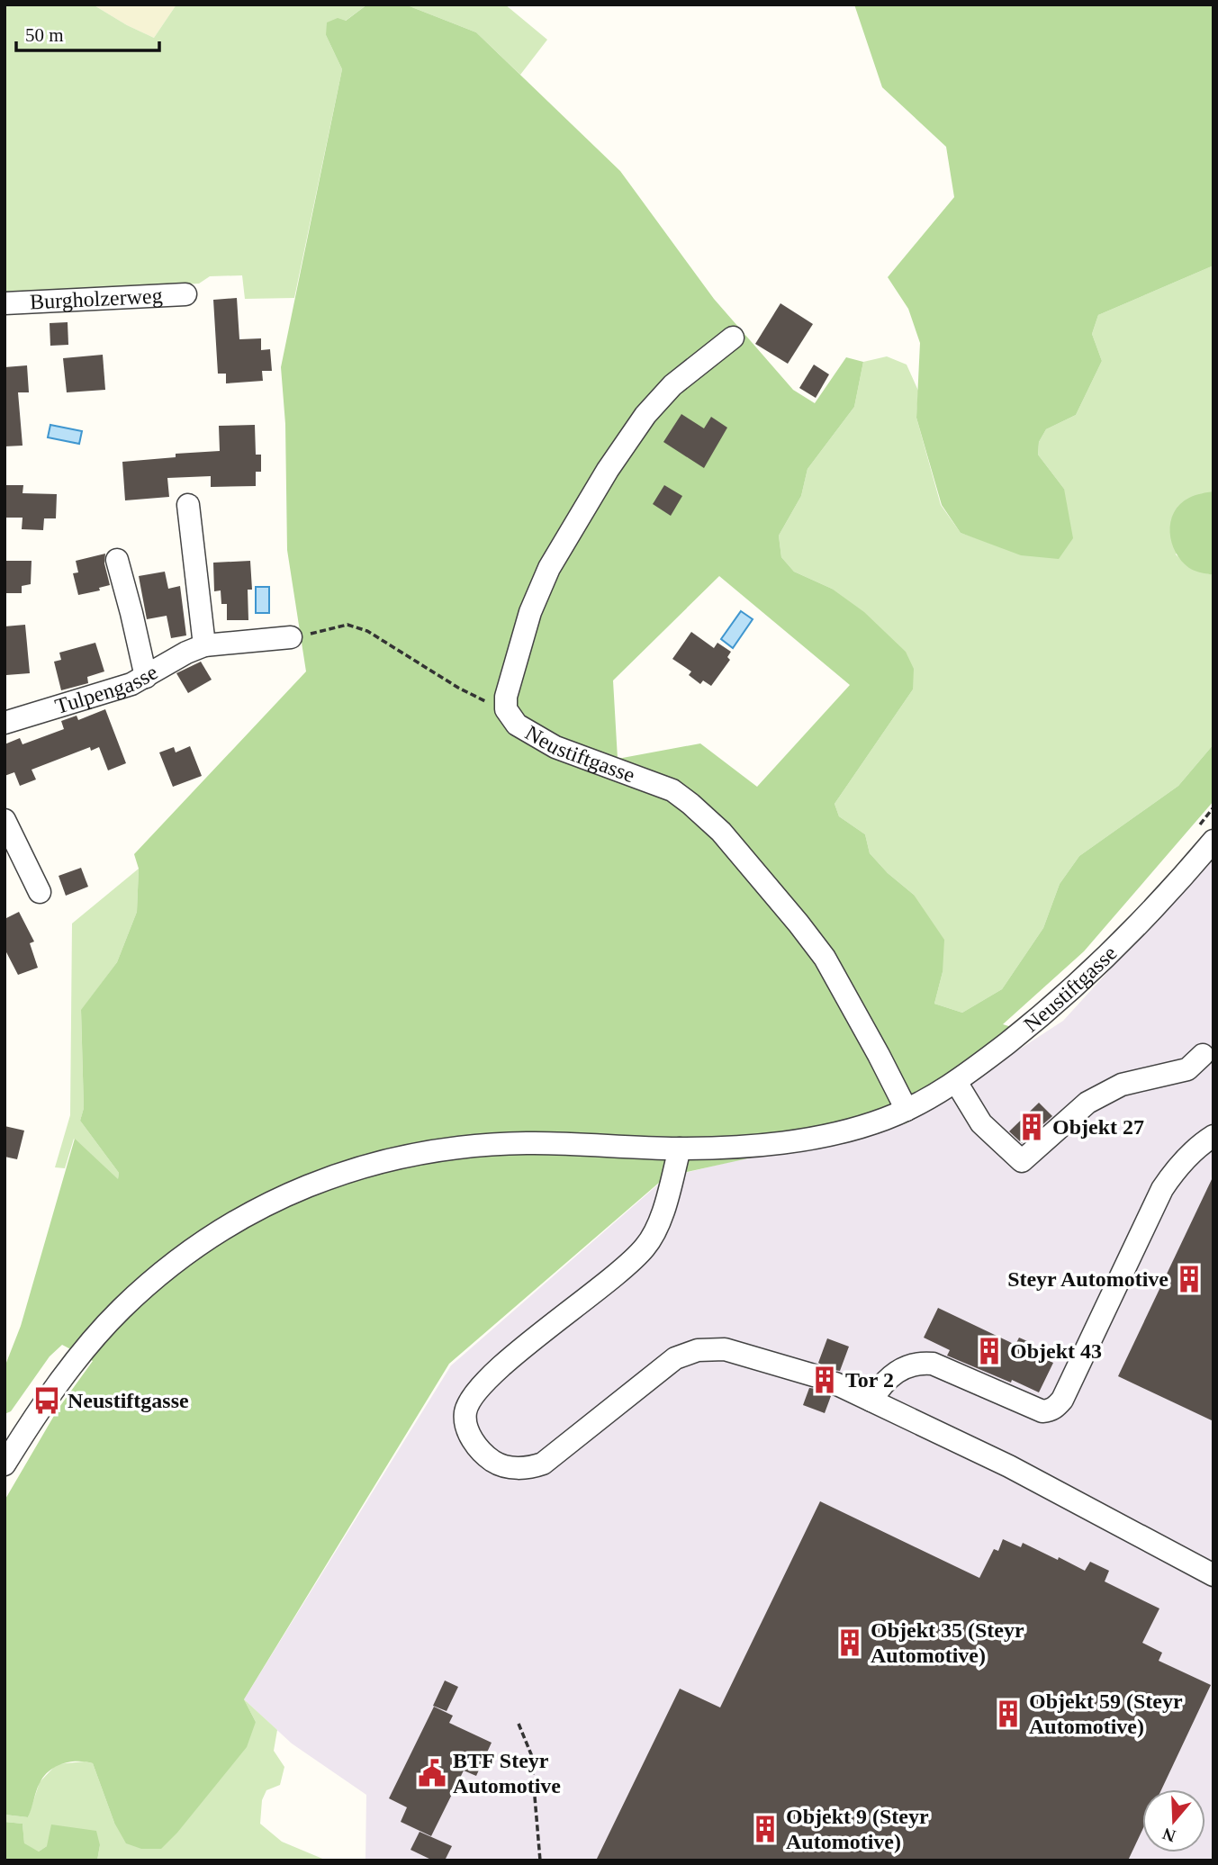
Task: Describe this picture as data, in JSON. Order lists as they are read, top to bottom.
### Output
{
  "streets": {
    "street": ["Burgholzerweg", "Tulpengasse", "Neustiftgasse"]
  },
  "places": {
    "building": [
      "Objekt 27",
      "Steyr Automotive",
      "Objekt 43",
      "Tor 2",
      "Objekt 35 (Steyr Automotive)",
      "Objekt 59 (Steyr Automotive)",
      "Objekt 9 (Steyr Automotive)"
    ],
    "bus stop": ["Neustiftgasse"],
    "public building": ["BTF Steyr Automotive"]
  },
  "scale_bar": "50 m",
  "north": "bottom"
}
